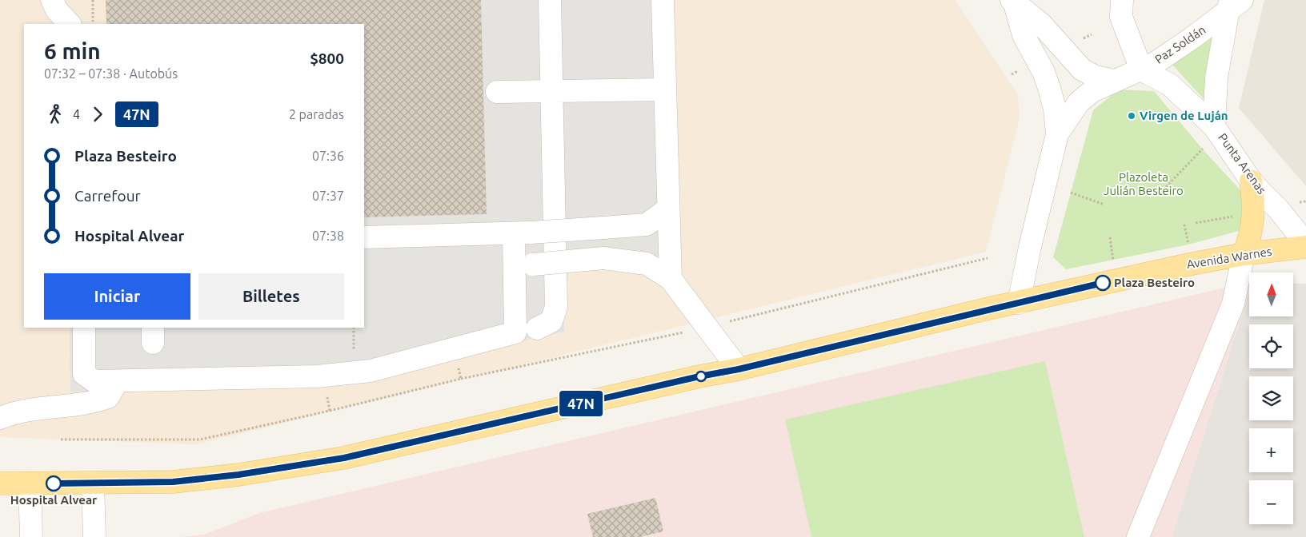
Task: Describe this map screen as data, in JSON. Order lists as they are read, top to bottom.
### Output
{
  "streets": {
    "main road": ["Avenida Warnes"],
    "street": ["Paz Soldán", "Punta Arenas"]
  },
  "crossings": [
    ["Paz Soldán", "Punta Arenas"]
  ],
  "parks": ["Plazoleta Julián Besteiro"],
  "places": ["Virgen de Luján", "Plaza Besteiro", "Hospital Alvear"],
  "lines": ["bus line 47N"],
  "north": "top",
  "page": {
    "on_map": "47N",
    "heading": ["6 min", "07:32 – 07:38 · Autobús", "$800"],
    "legs": ["4", "47N", "2 paradas"],
    "list": [
      {
        "name": "Plaza Besteiro",
        "value": "07:36"
      },
      {
        "name": "Carrefour",
        "value": "07:37"
      },
      {
        "name": "Hospital Alvear",
        "value": "07:38"
      }
    ],
    "buttons": ["Iniciar", "Billetes"],
    "map_buttons": ["+", "−"]
  }
}
